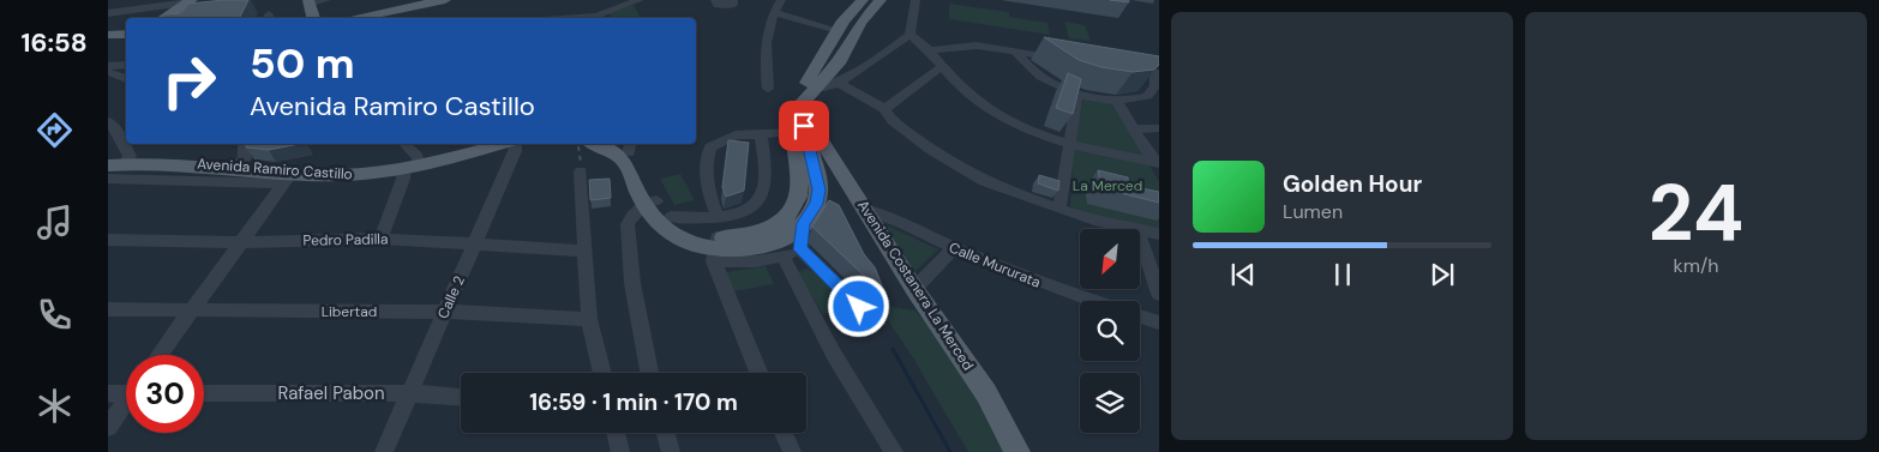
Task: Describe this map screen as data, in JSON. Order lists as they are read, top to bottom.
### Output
{
  "streets": {
    "main road": ["Avenida Ramiro Castillo", "Avenida Costanera La Merced"],
    "street": [
      "Pedro Padilla",
      "Calle Mururata",
      "Calle 2",
      "Libertad",
      "Rafael Pabon"
    ]
  },
  "crossings": [
    ["Pedro Padilla", "Calle 2"],
    ["Calle Mururata", "Avenida Costanera La Merced"],
    ["Calle 2", "Libertad"],
    ["Calle 2", "Rafael Pabon"]
  ],
  "parks": ["La Merced"],
  "north": "bottom left",
  "page": {
    "tabs": "16:58",
    "tile": ["24", "km/h"],
    "turn": ["50 m", "Avenida Ramiro Castillo"],
    "song": ["Golden Hour", "Lumen"],
    "limit": "30",
    "trip": "16:59 · 1 min · 170 m"
  }
}
